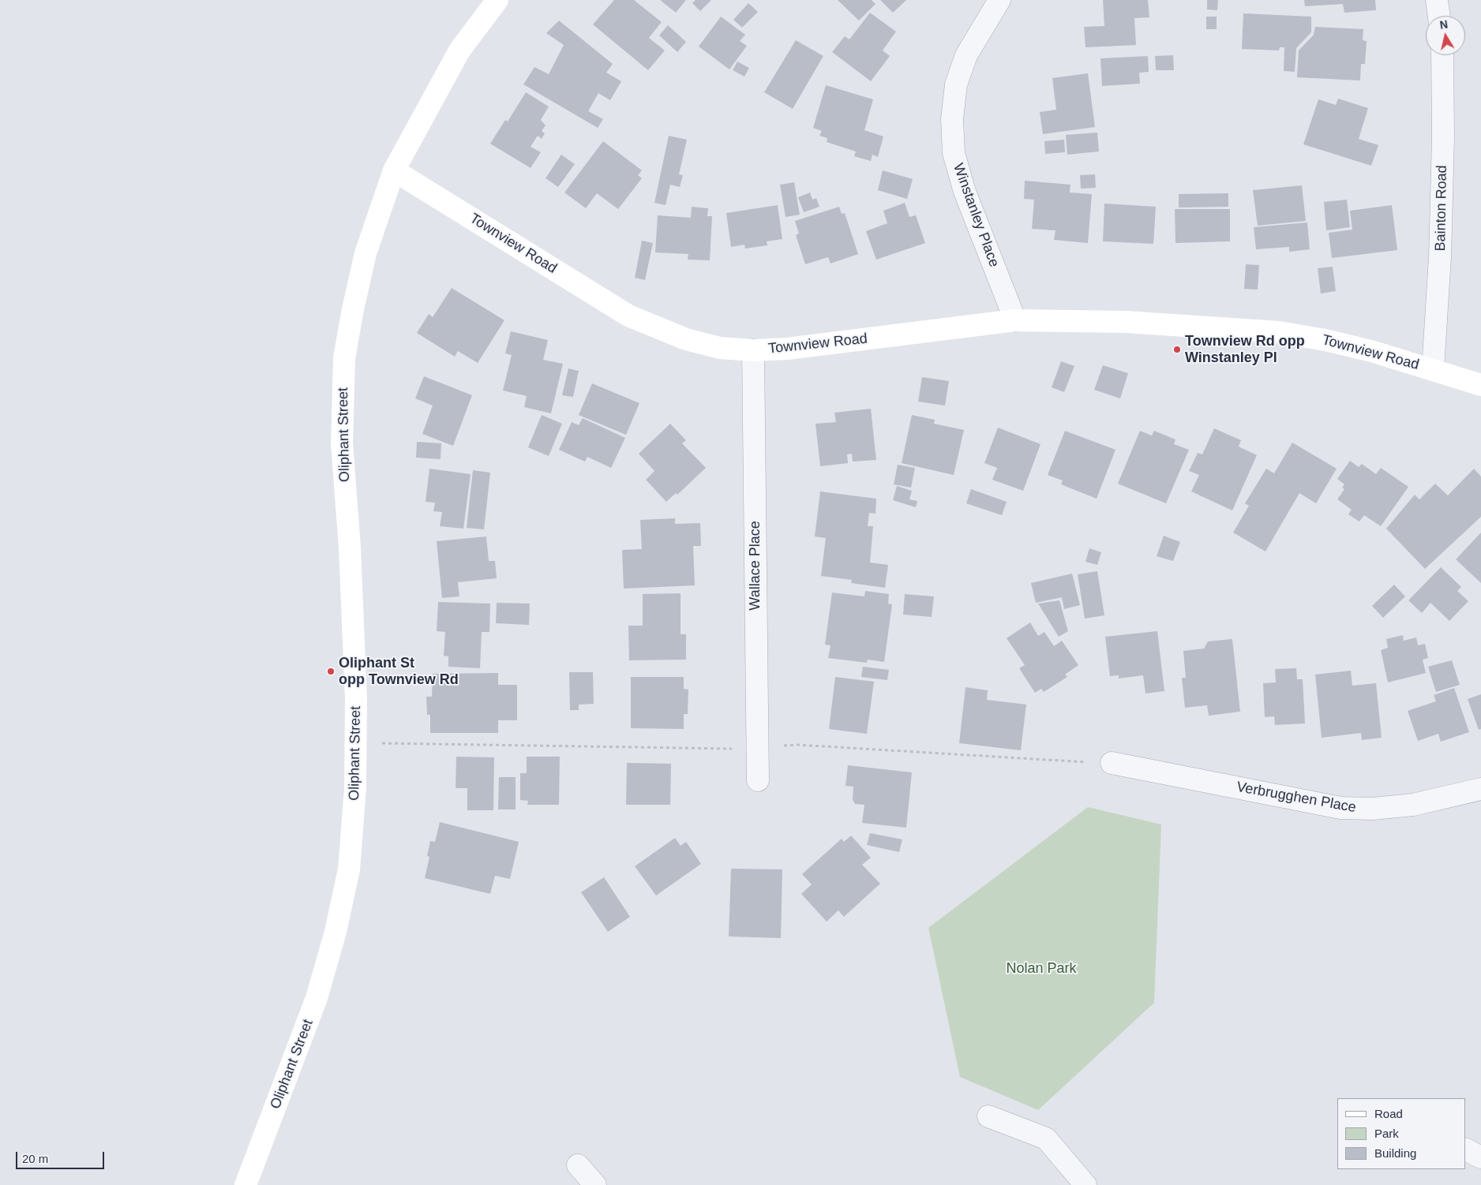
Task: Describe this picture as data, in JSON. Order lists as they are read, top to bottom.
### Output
{
  "streets": {
    "street": [
      "Bainton Road",
      "Winstanley Place",
      "Townview Road",
      "Oliphant Street",
      "Wallace Place",
      "Verbrugghen Place"
    ]
  },
  "crossings": [
    ["Bainton Road", "Townview Road"],
    ["Winstanley Place", "Townview Road"],
    ["Townview Road", "Oliphant Street"],
    ["Townview Road", "Wallace Place"]
  ],
  "parks": ["Nolan Park"],
  "places": ["Townview Rd opp Winstanley Pl", "Oliphant St opp Townview Rd"],
  "legend": ["Road", "Park", "Building"],
  "scale_bar": "20 m",
  "north": "top"
}
